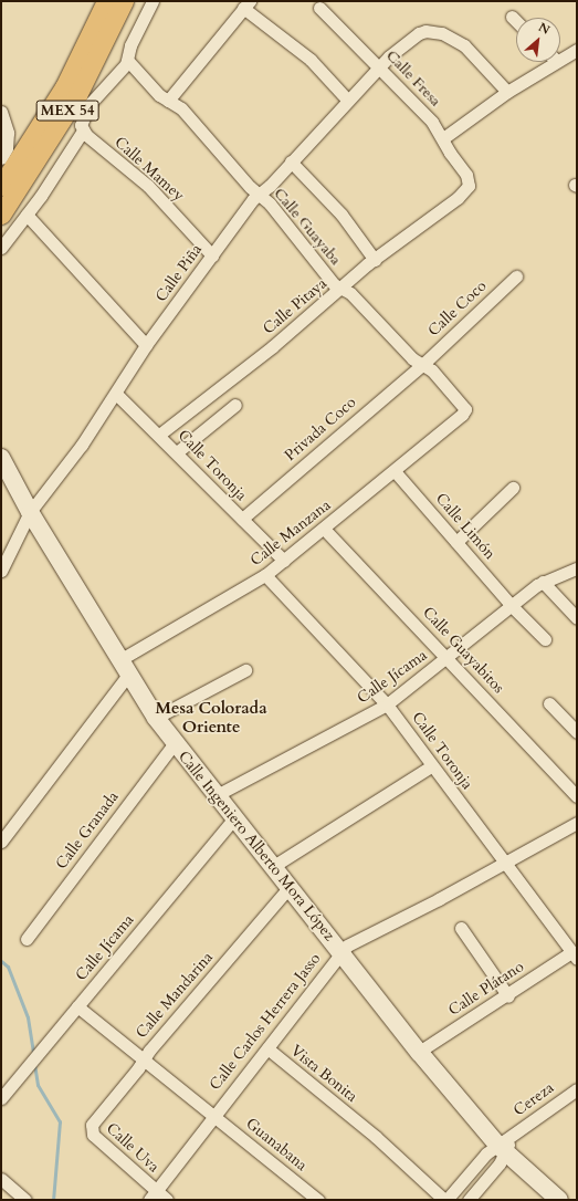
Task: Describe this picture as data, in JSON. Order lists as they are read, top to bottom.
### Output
{
  "streets": {
    "main road": ["MEX 54"],
    "street": [
      "Calle Fresa",
      "Calle Mamey",
      "Calle Guayaba",
      "Calle Piña",
      "Calle Pitaya",
      "Calle Coco",
      "Privada Coco",
      "Calle Toronja",
      "Calle Limón",
      "Calle Manzana",
      "Calle Guayabitos",
      "Calle Jícama",
      "Calle Granada",
      "Calle Ingeniero Alberto Mora López",
      "Calle Plátano",
      "Calle Mandarina",
      "Calle Carlos Herrera Jasso",
      "Vista Bonita",
      "Cereza",
      "Guanabana",
      "Calle Uva"
    ]
  },
  "crossings": [
    ["Calle Fresa", "Calle Piña"],
    ["Calle Fresa", "Calle Pitaya"],
    ["Calle Mamey", "Calle Piña"],
    ["Calle Guayaba", "Calle Piña"],
    ["Calle Guayaba", "Calle Pitaya"],
    ["Calle Guayaba", "Calle Coco"],
    ["Calle Guayaba", "Privada Coco"],
    ["Calle Guayaba", "Calle Manzana"],
    ["Calle Piña", "Calle Toronja"],
    ["Calle Piña", "Calle Ingeniero Alberto Mora López"],
    ["Calle Pitaya", "Calle Toronja"],
    ["Calle Coco", "Privada Coco"],
    ["Privada Coco", "Calle Toronja"],
    ["Calle Toronja", "Calle Manzana"],
    ["Calle Toronja", "Calle Jícama"],
    ["Calle Toronja", "Calle Plátano"],
    ["Calle Toronja", "Calle Carlos Herrera Jasso"],
    ["Calle Limón", "Calle Manzana"],
    ["Calle Limón", "Calle Jícama"],
    ["Calle Manzana", "Calle Guayabitos"],
    ["Calle Manzana", "Calle Ingeniero Alberto Mora López"],
    ["Calle Guayabitos", "Calle Jícama"],
    ["Calle Jícama", "Calle Ingeniero Alberto Mora López"],
    ["Calle Jícama", "Guanabana"],
    ["Calle Granada", "Calle Ingeniero Alberto Mora López"],
    ["Calle Ingeniero Alberto Mora López", "Calle Plátano"],
    ["Calle Ingeniero Alberto Mora López", "Calle Mandarina"],
    ["Calle Ingeniero Alberto Mora López", "Calle Carlos Herrera Jasso"],
    ["Calle Ingeniero Alberto Mora López", "Cereza"],
    ["Calle Mandarina", "Guanabana"],
    ["Calle Mandarina", "Calle Uva"],
    ["Calle Carlos Herrera Jasso", "Vista Bonita"],
    ["Calle Carlos Herrera Jasso", "Guanabana"],
    ["Calle Carlos Herrera Jasso", "Calle Uva"]
  ],
  "districts": ["Mesa Colorada Oriente"],
  "north": "top right"
}
